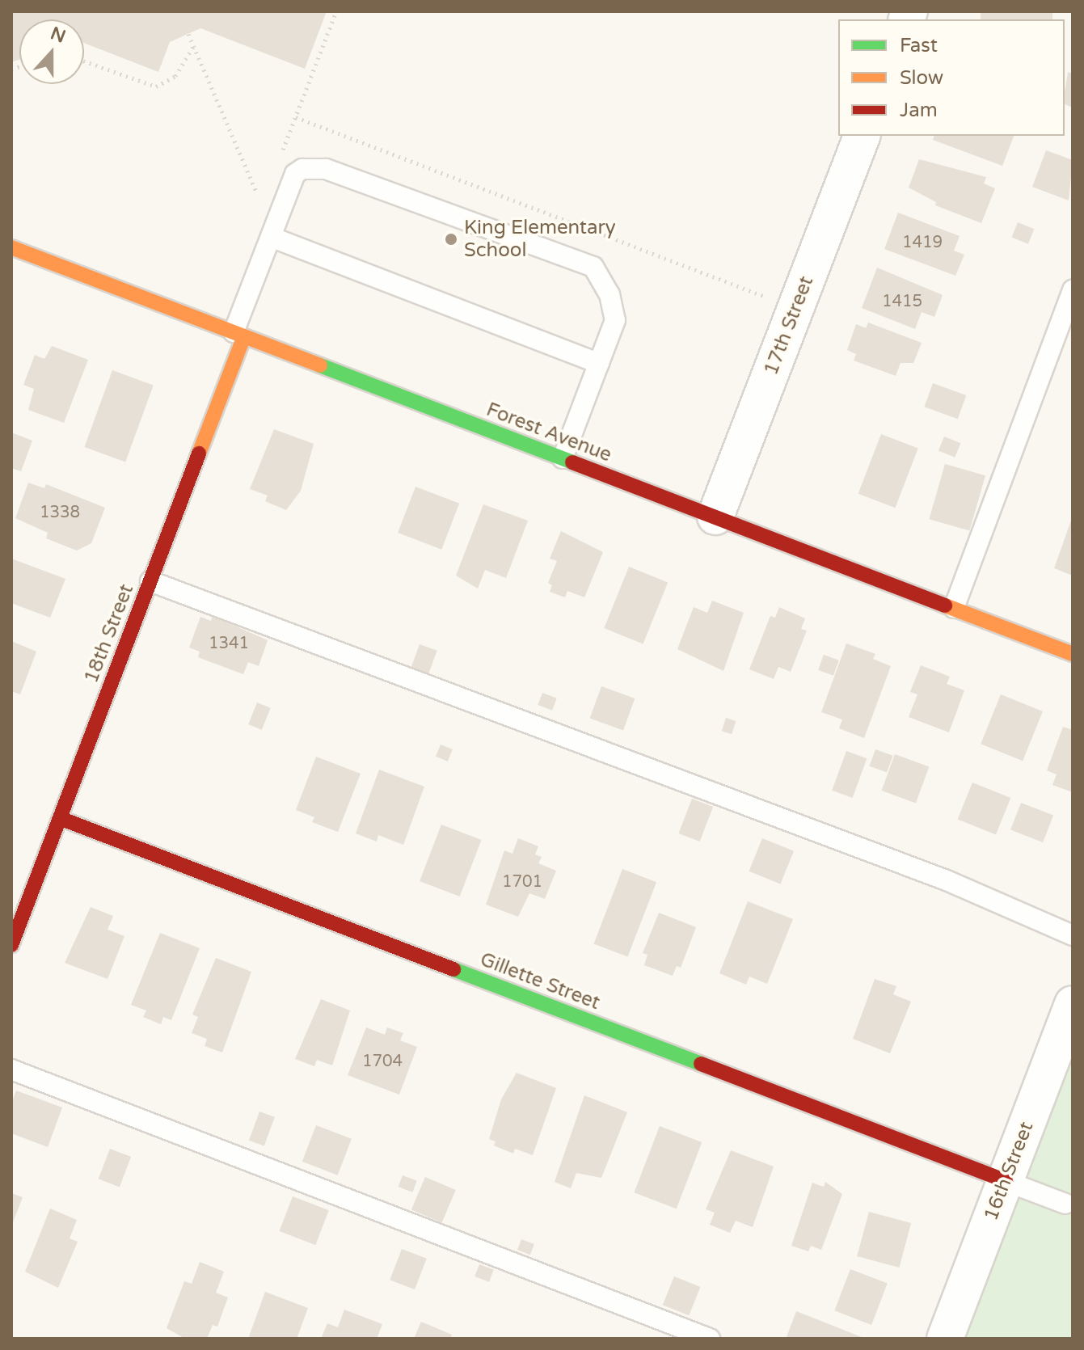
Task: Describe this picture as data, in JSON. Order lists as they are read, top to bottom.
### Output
{
  "streets": {
    "street": [
      "17th Street",
      "Forest Avenue",
      "18th Street",
      "Gillette Street",
      "16th Street"
    ]
  },
  "crossings": [
    ["17th Street", "Forest Avenue"],
    ["Forest Avenue", "18th Street"],
    ["18th Street", "Gillette Street"],
    ["Gillette Street", "16th Street"]
  ],
  "places": ["King Elementary School"],
  "house_numbers": [
    "1419",
    "1415",
    "1338",
    "1341",
    "1701",
    "1704"
  ],
  "legend": ["Fast", "Slow", "Jam"],
  "north": "top"
}
